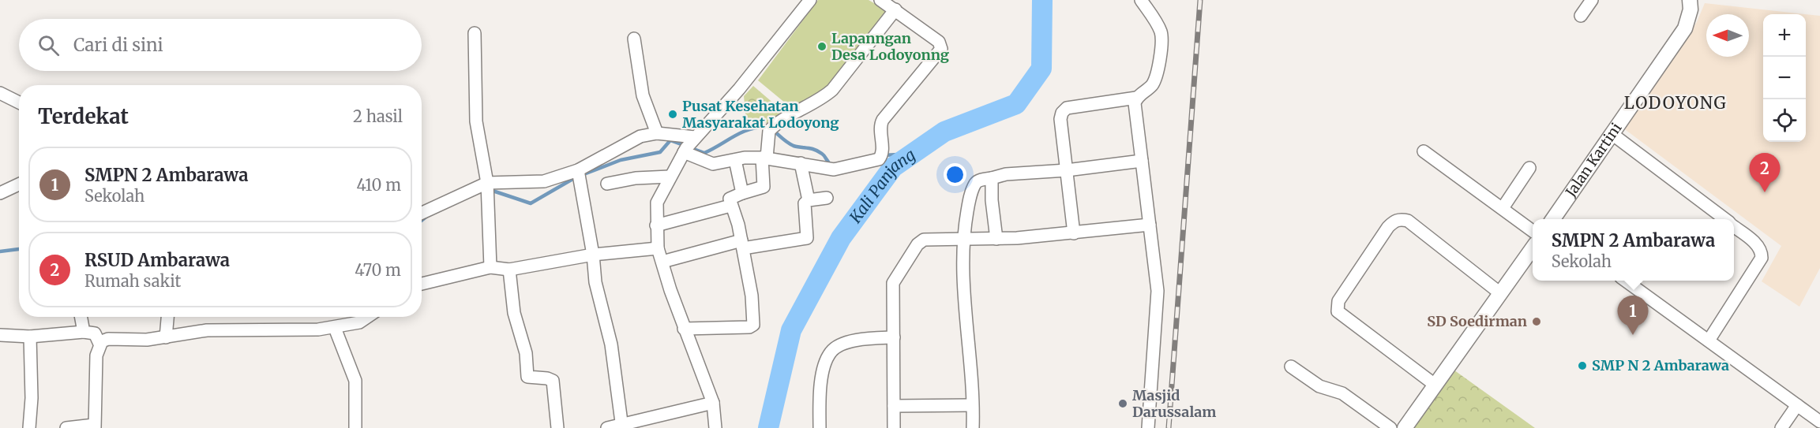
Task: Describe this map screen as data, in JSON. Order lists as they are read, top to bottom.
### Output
{
  "streets": {
    "street": ["Jalan Kartini"]
  },
  "districts": ["LODOYONG"],
  "water": ["Kali Panjang"],
  "places": [
    "Lapanngan Desa Lodoyonng",
    "Pusat Kesehatan Masyarakat Lodoyong",
    "SD Soedirman",
    "SMP N 2 Ambarawa",
    "Masjid Darussalam"
  ],
  "north": "left",
  "page": {
    "map_buttons": ["+", "−"],
    "search": "Cari di sini",
    "heading": ["Terdekat", "2 hasil"],
    "list": [
      {
        "mark": "1",
        "name": "SMPN 2 Ambarawa",
        "note": "Sekolah",
        "value": "410 m"
      },
      {
        "mark": "2",
        "name": "RSUD Ambarawa",
        "note": "Rumah sakit",
        "value": "470 m"
      }
    ],
    "pins": ["2", "1"],
    "popup": ["SMPN 2 Ambarawa", "Sekolah"]
  }
}
